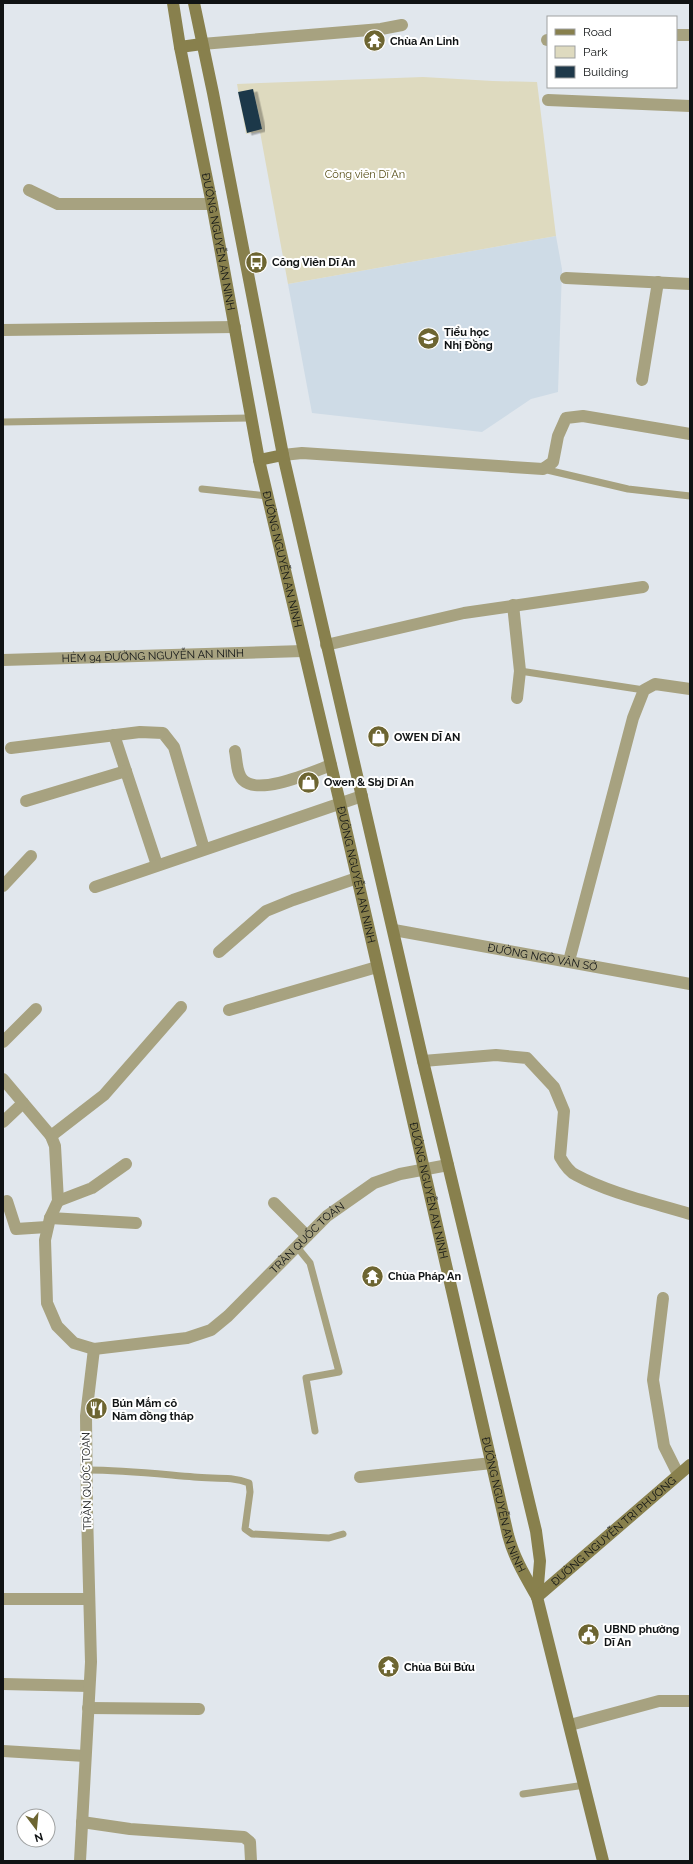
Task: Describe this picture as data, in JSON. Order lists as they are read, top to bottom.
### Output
{
  "streets": {
    "main road": ["ĐƯỜNG NGUYỄN AN NINH", "ĐƯỜNG NGUYỄN TRI PHƯƠNG"],
    "street": ["HẺM 94 ĐƯỜNG NGUYỄN AN NINH", "ĐƯỜNG NGÔ VĂN SỞ", "TRẦN QUỐC TOẢN"]
  },
  "crossings": [
    ["ĐƯỜNG NGUYỄN AN NINH", "HẺM 94 ĐƯỜNG NGUYỄN AN NINH"],
    ["ĐƯỜNG NGUYỄN AN NINH", "ĐƯỜNG NGÔ VĂN SỞ"],
    ["ĐƯỜNG NGUYỄN AN NINH", "TRẦN QUỐC TOẢN"],
    ["ĐƯỜNG NGUYỄN AN NINH", "ĐƯỜNG NGUYỄN TRI PHƯƠNG"]
  ],
  "parks": ["Công viên Dĩ An"],
  "places": {
    "temple": ["Chùa An Linh", "Chùa Pháp An", "Chùa Bùi Bửu"],
    "bus stop": ["Công Viên Dĩ An"],
    "school or university": ["Tiểu học Nhị Đồng"],
    "shop": ["OWEN DĨ AN", "Owen & Sbj Dĩ An"],
    "restaurant": ["Bún Mắm cô Năm đồng tháp"],
    "public building": ["UBND phường Dĩ An"]
  },
  "legend": ["Road", "Park", "Building"],
  "north": "bottom"
}
